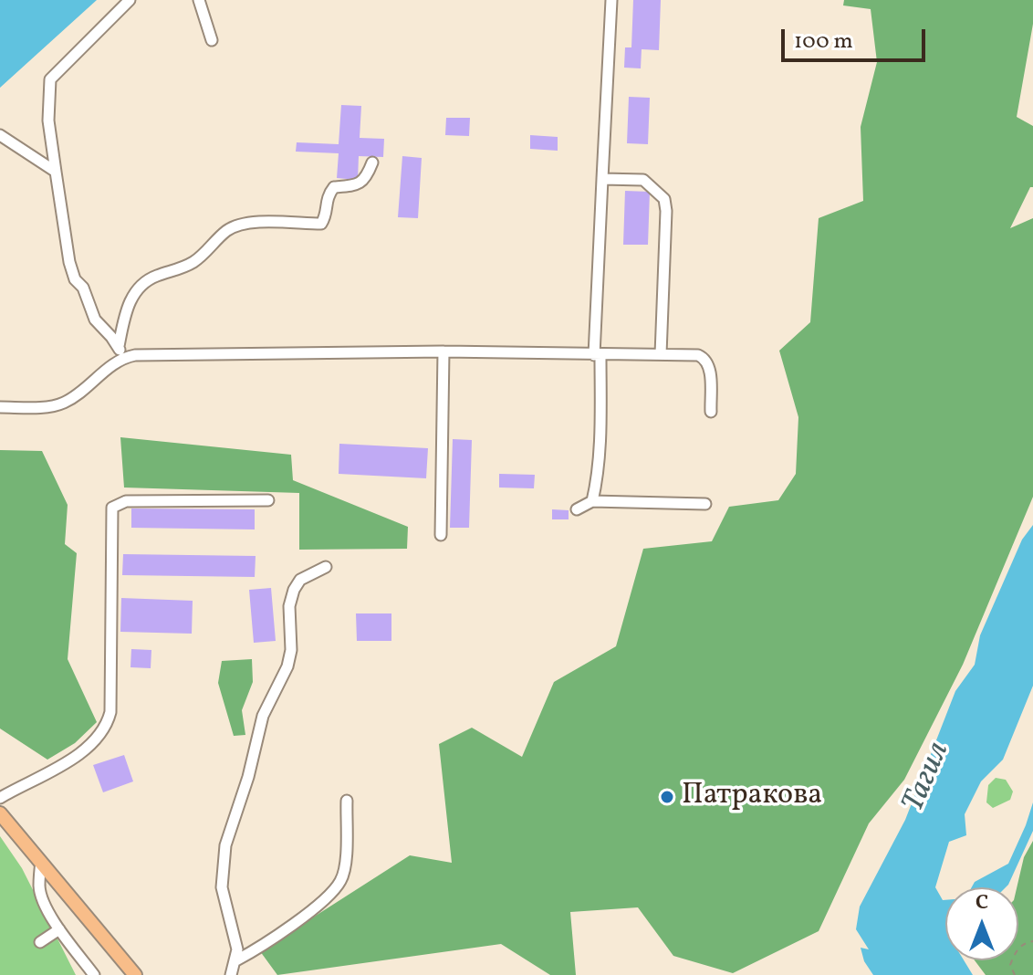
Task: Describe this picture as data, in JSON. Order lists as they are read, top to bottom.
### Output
{
  "water": ["Тагил"],
  "places": ["Патракова"],
  "scale_bar": "100 m",
  "north": "top"
}
